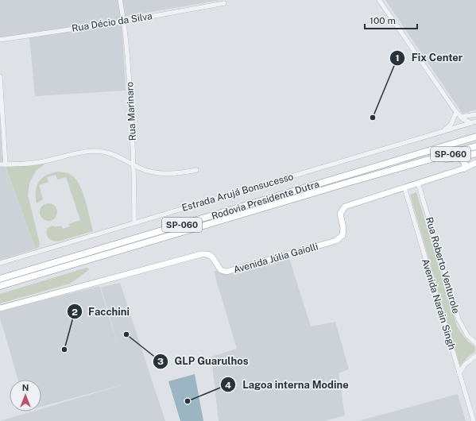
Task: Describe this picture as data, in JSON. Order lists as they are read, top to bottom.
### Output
{
  "streets": {
    "highway": ["SP-060", "Rodovia Presidente Dutra"],
    "main road": ["Avenida Júlia Gaiolli"],
    "street": [
      "Rua Décio da Silva",
      "Rua Marinaro",
      "Estrada Arujá Bonsucesso",
      "Rua Roberto Venturole",
      "Avenida Narain Singh"
    ]
  },
  "crossings": [
    ["Rua Décio da Silva", "Rua Marinaro"],
    ["Rua Marinaro", "Estrada Arujá Bonsucesso"],
    ["Avenida Júlia Gaiolli", "Rua Roberto Venturole"],
    ["Avenida Júlia Gaiolli", "Avenida Narain Singh"]
  ],
  "places": [
    "Fix Center",
    "GLP Guarulhos",
    "Facchini",
    "Lagoa interna Modine"
  ],
  "scale_bar": "100 m",
  "north": "top"
}
